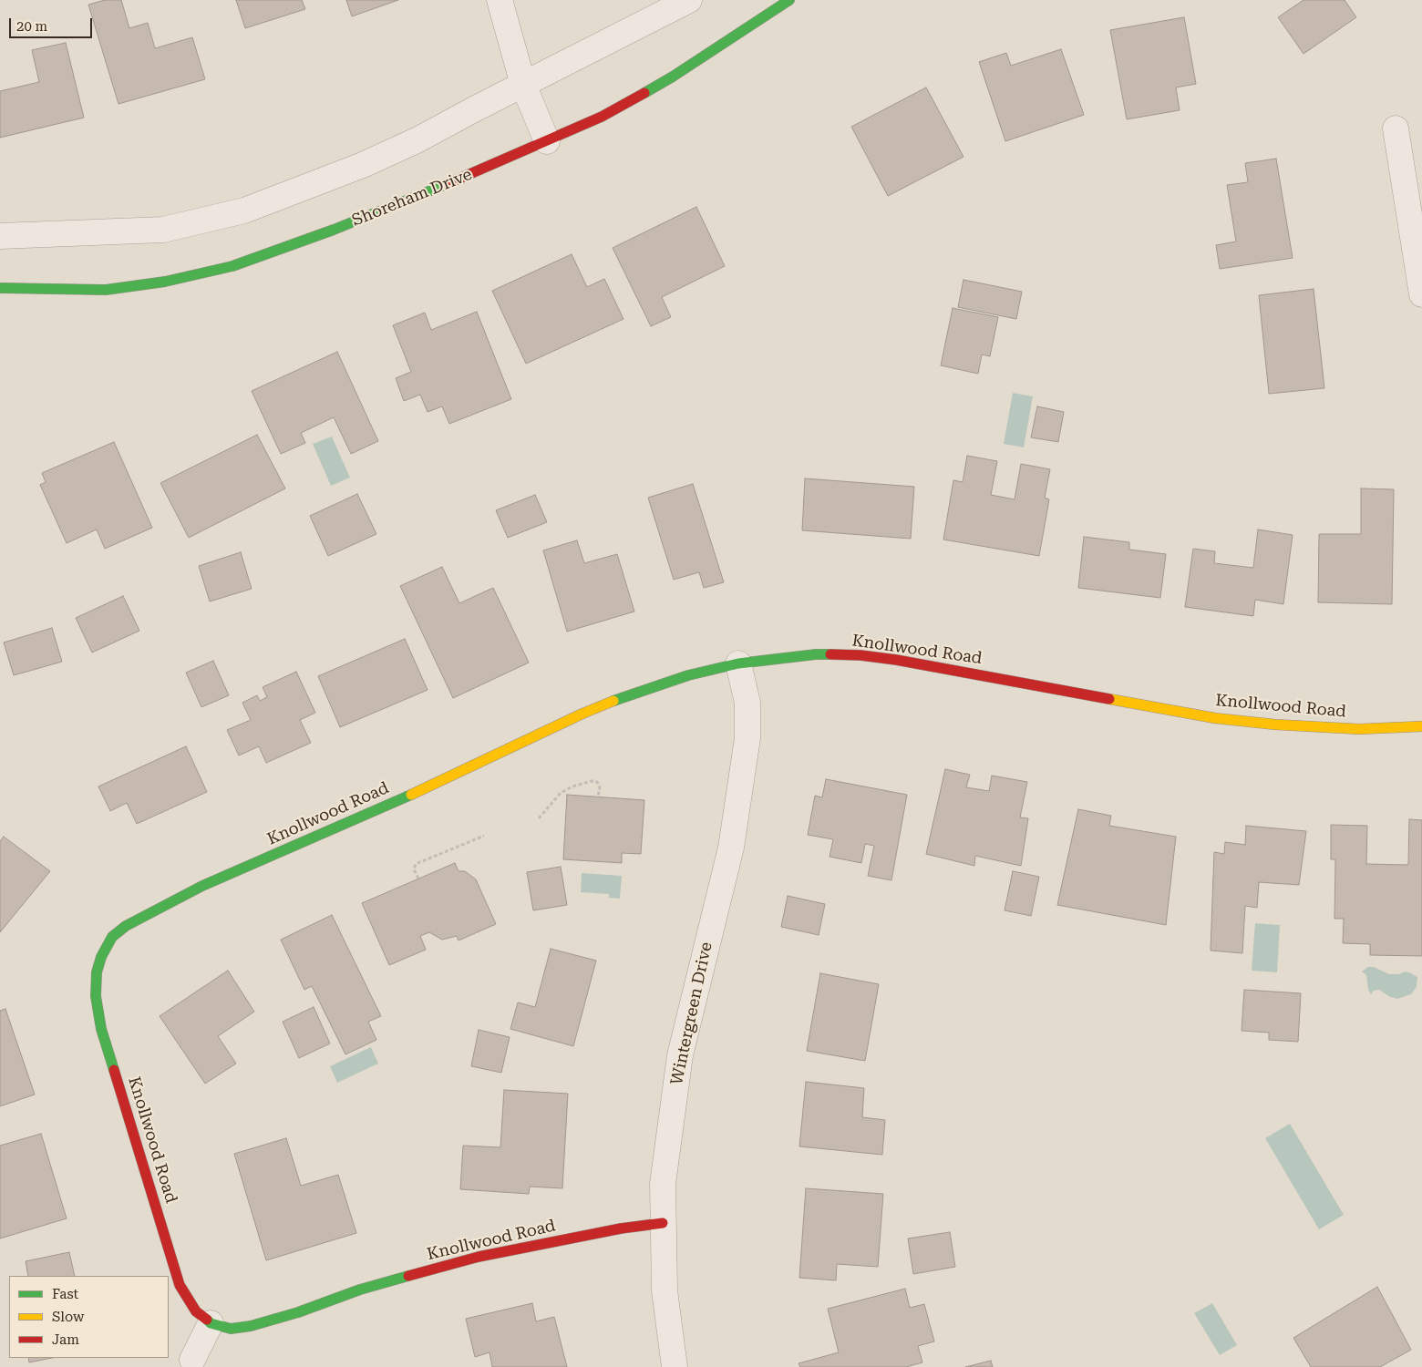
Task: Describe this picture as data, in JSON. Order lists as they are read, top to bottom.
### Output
{
  "streets": {
    "street": ["Shoreham Drive", "Knollwood Road", "Wintergreen Drive"]
  },
  "crossings": [
    ["Knollwood Road", "Wintergreen Drive"]
  ],
  "legend": ["Fast", "Slow", "Jam"],
  "scale_bar": "20 m"
}
